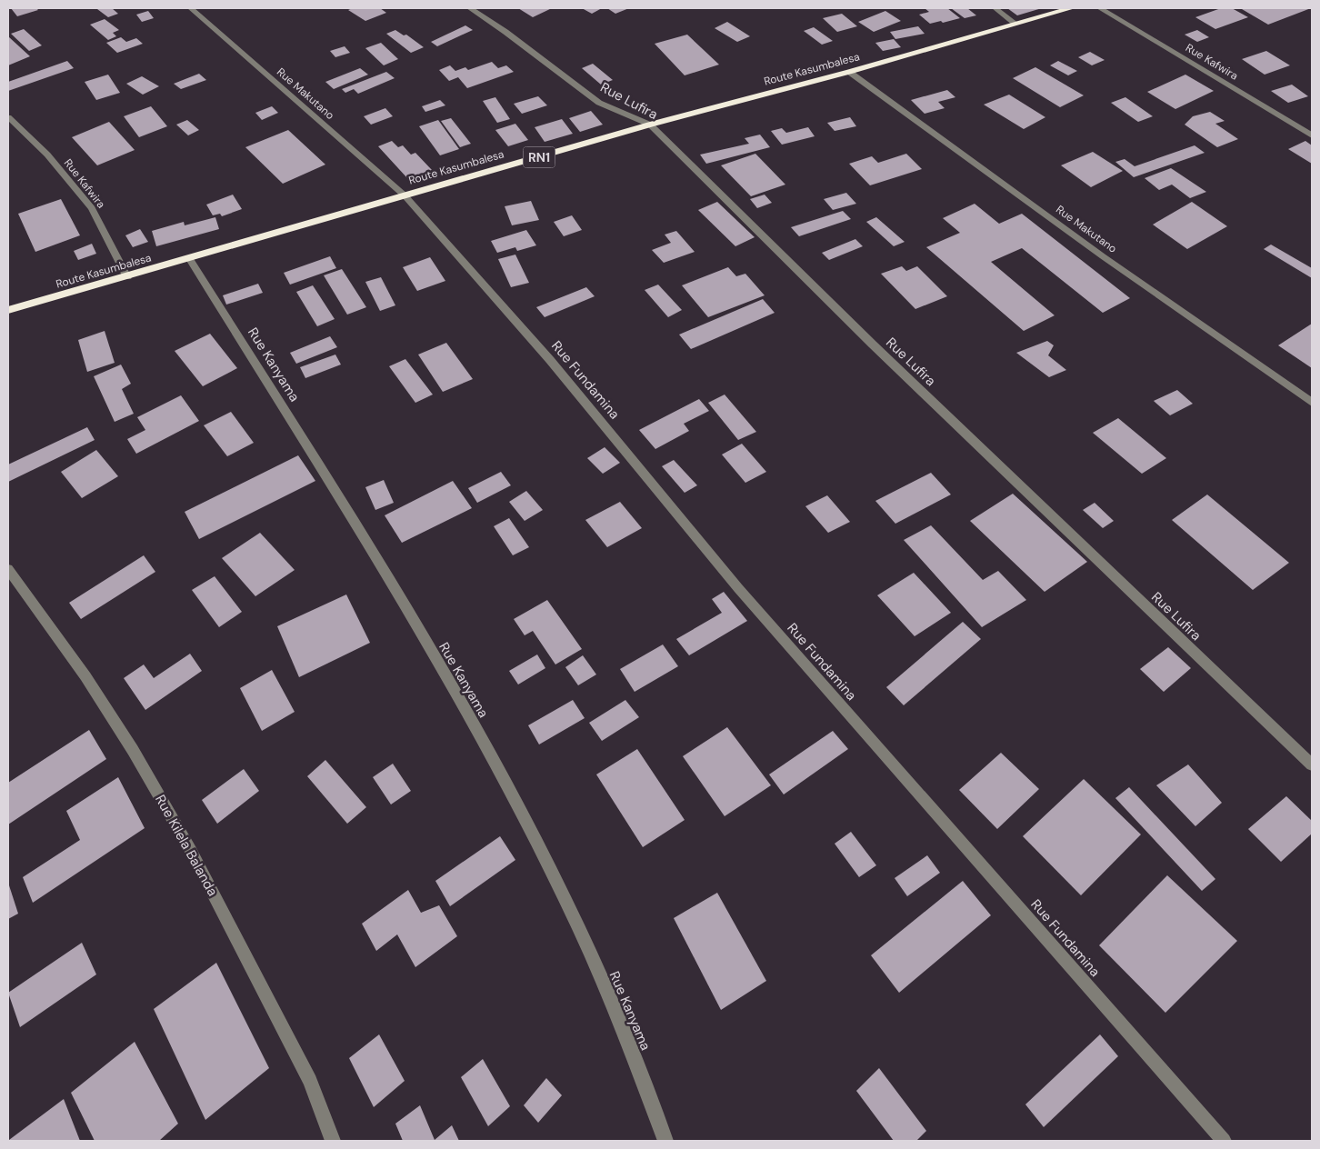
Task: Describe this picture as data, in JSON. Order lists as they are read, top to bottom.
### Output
{
  "streets": {
    "highway": ["Route Kasumbalesa", "RN1"],
    "street": [
      "Rue Kafwira",
      "Rue Makutano",
      "Rue Lufira",
      "Rue Kanyama",
      "Rue Fundamina",
      "Rue Kilela Balanda"
    ]
  },
  "crossings": [
    ["Rue Kafwira", "Route Kasumbalesa"],
    ["Route Kasumbalesa", "Rue Makutano"],
    ["Route Kasumbalesa", "Rue Lufira"],
    ["Route Kasumbalesa", "Rue Kanyama"],
    ["Route Kasumbalesa", "Rue Fundamina"],
    ["Rue Makutano", "Rue Fundamina"]
  ]
}
